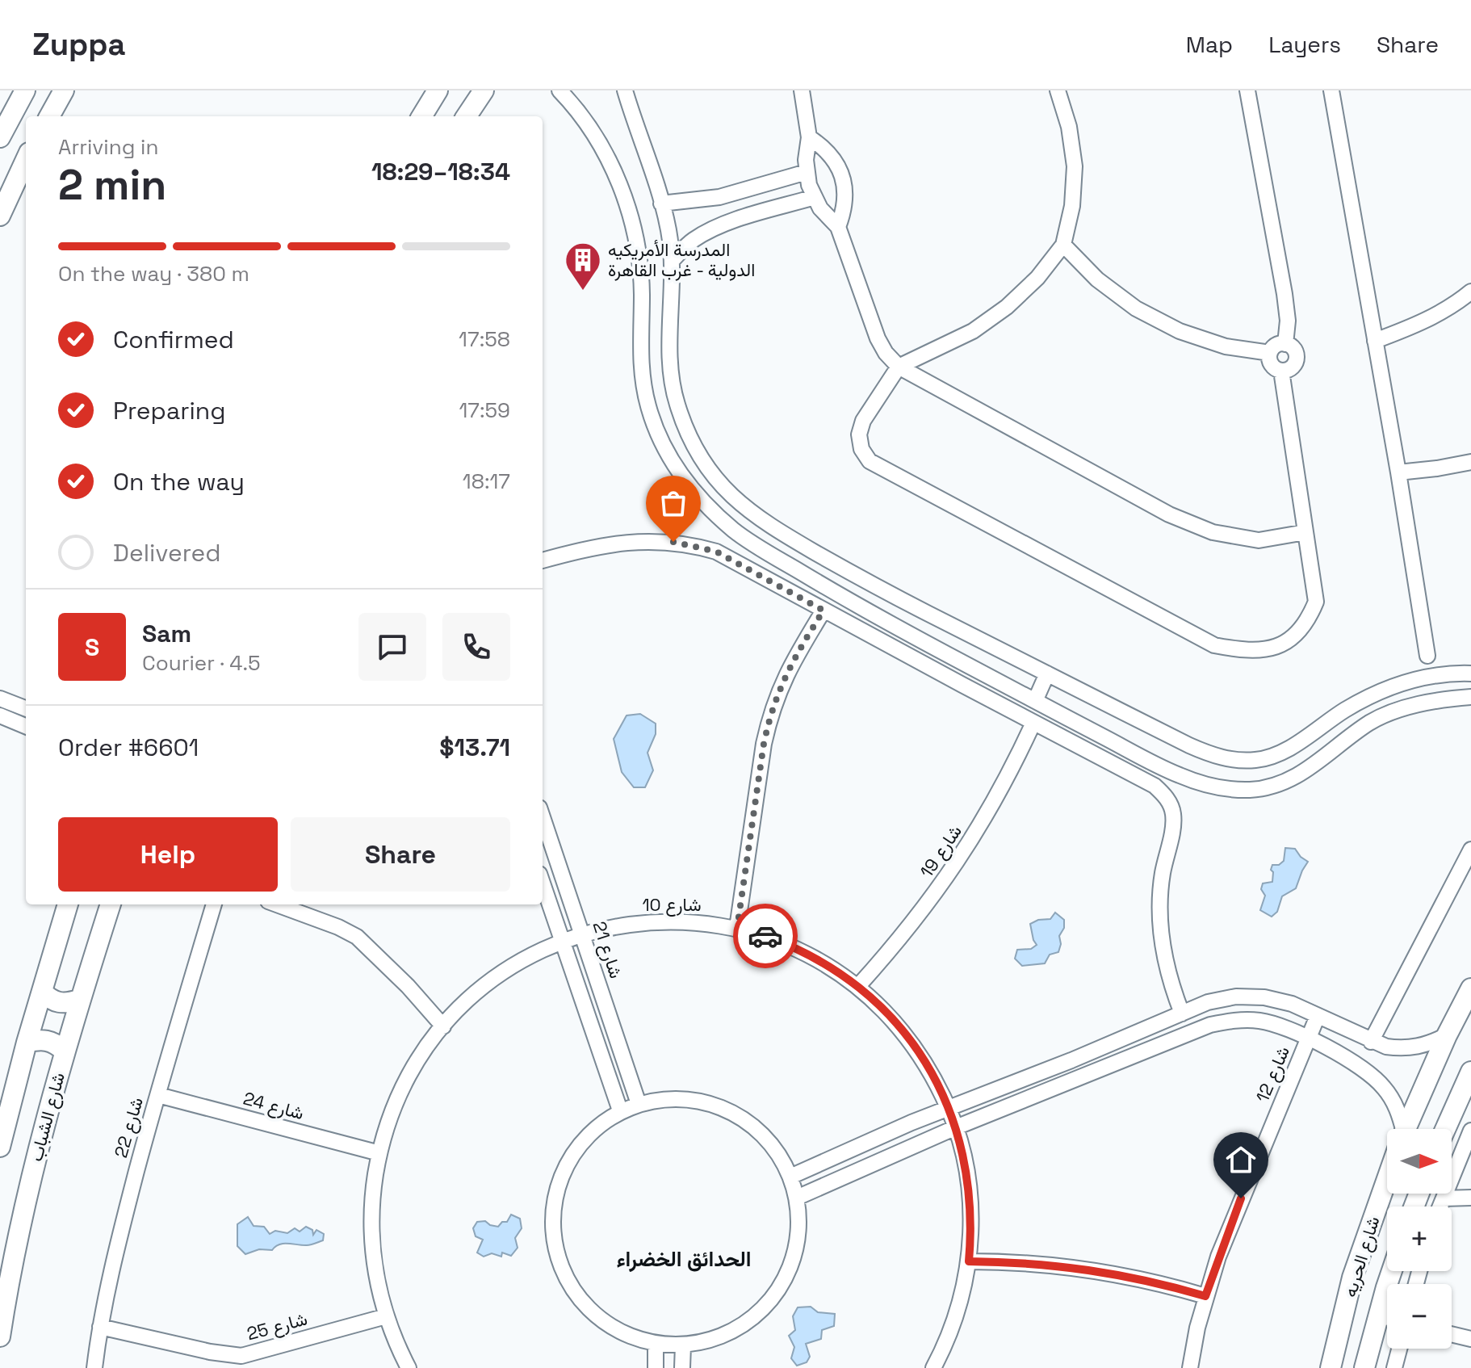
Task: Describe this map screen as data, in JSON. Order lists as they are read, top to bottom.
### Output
{
  "streets": {
    "street": [
      "شارع 19",
      "شارع 10",
      "شارع 21",
      "شارع 12",
      "شارع 24",
      "شارع الشباب",
      "شارع 22",
      "شارع الحريه",
      "شارع 25"
    ]
  },
  "crossings": [
    ["شارع 19", "شارع 10"],
    ["شارع 10", "شارع 21"],
    ["شارع 10", "شارع 24"],
    ["شارع 10", "شارع 25"],
    ["شارع 24", "شارع 22"],
    ["شارع 22", "شارع 25"]
  ],
  "districts": ["الحدائق الخضراء"],
  "places": {
    "building": ["المدرسة الأمريكيه الدولية - غرب القاهرة"]
  },
  "north": "right",
  "page": {
    "header": "Zuppa",
    "nav": ["Map", "Layers", "Share"],
    "heading": ["2 min", "Arriving in", "18:29–18:34"],
    "panel": [
      "Sam",
      "Courier · 4.5",
      "Order #6601",
      "$13.71"
    ],
    "bar": "On the way · 380 m",
    "list": [
      ["Confirmed", "17:58"],
      ["Preparing", "17:59"],
      ["On the way", "18:17"],
      "Delivered"
    ],
    "round": "S",
    "buttons": ["Help", "Share"],
    "map_buttons": ["+", "−"]
  }
}
